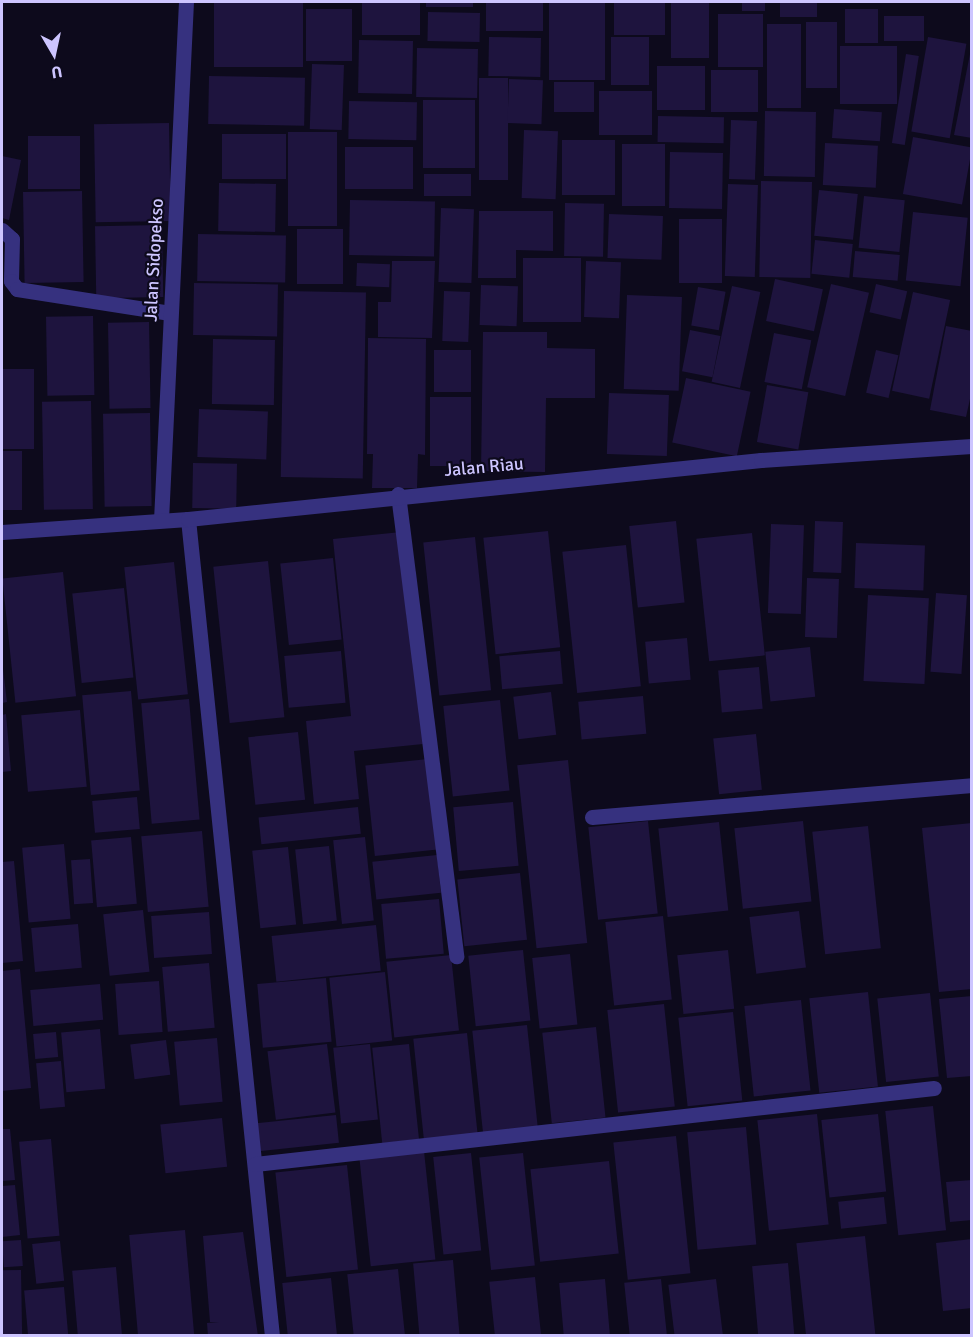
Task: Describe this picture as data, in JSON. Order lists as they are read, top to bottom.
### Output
{
  "streets": {
    "street": ["Jalan Sidopekso", "Jalan Riau"]
  },
  "crossings": [
    ["Jalan Sidopekso", "Jalan Riau"]
  ],
  "north": "bottom"
}
